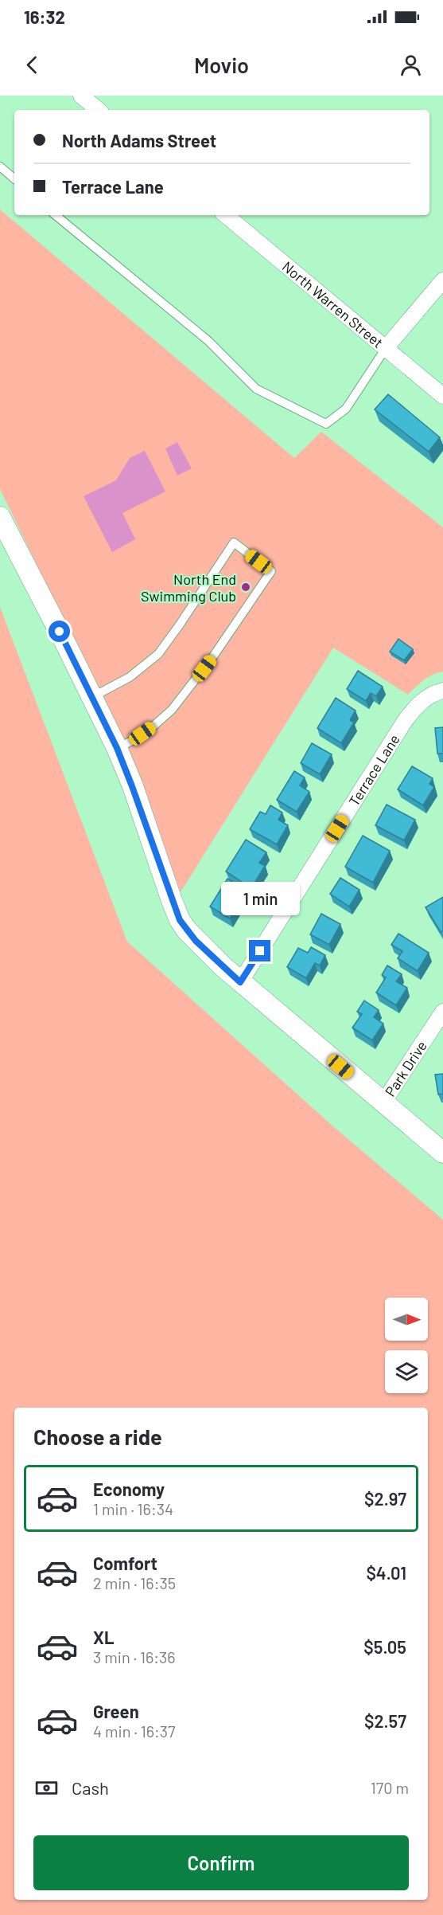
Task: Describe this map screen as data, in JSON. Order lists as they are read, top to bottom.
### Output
{
  "streets": {
    "street": ["North Warren Street", "Terrace Lane", "Park Drive"]
  },
  "places": ["North End Swimming Club"],
  "north": "right",
  "page": {
    "status": "16:32",
    "header": "Movio",
    "banner": ["North Adams Street", "Terrace Lane"],
    "bubble": "1 min",
    "heading": "Choose a ride",
    "list": [
      {
        "name": "Economy",
        "note": "1 min · 16:34",
        "value": "$2.97"
      },
      {
        "name": "Comfort",
        "note": "2 min · 16:35",
        "value": "$4.01"
      },
      {
        "name": "XL",
        "note": "3 min · 16:36",
        "value": "$5.05"
      },
      {
        "name": "Green",
        "note": "4 min · 16:37",
        "value": "$2.57"
      }
    ],
    "pay": ["Cash", "170 m"],
    "buttons": "Confirm"
  }
}
